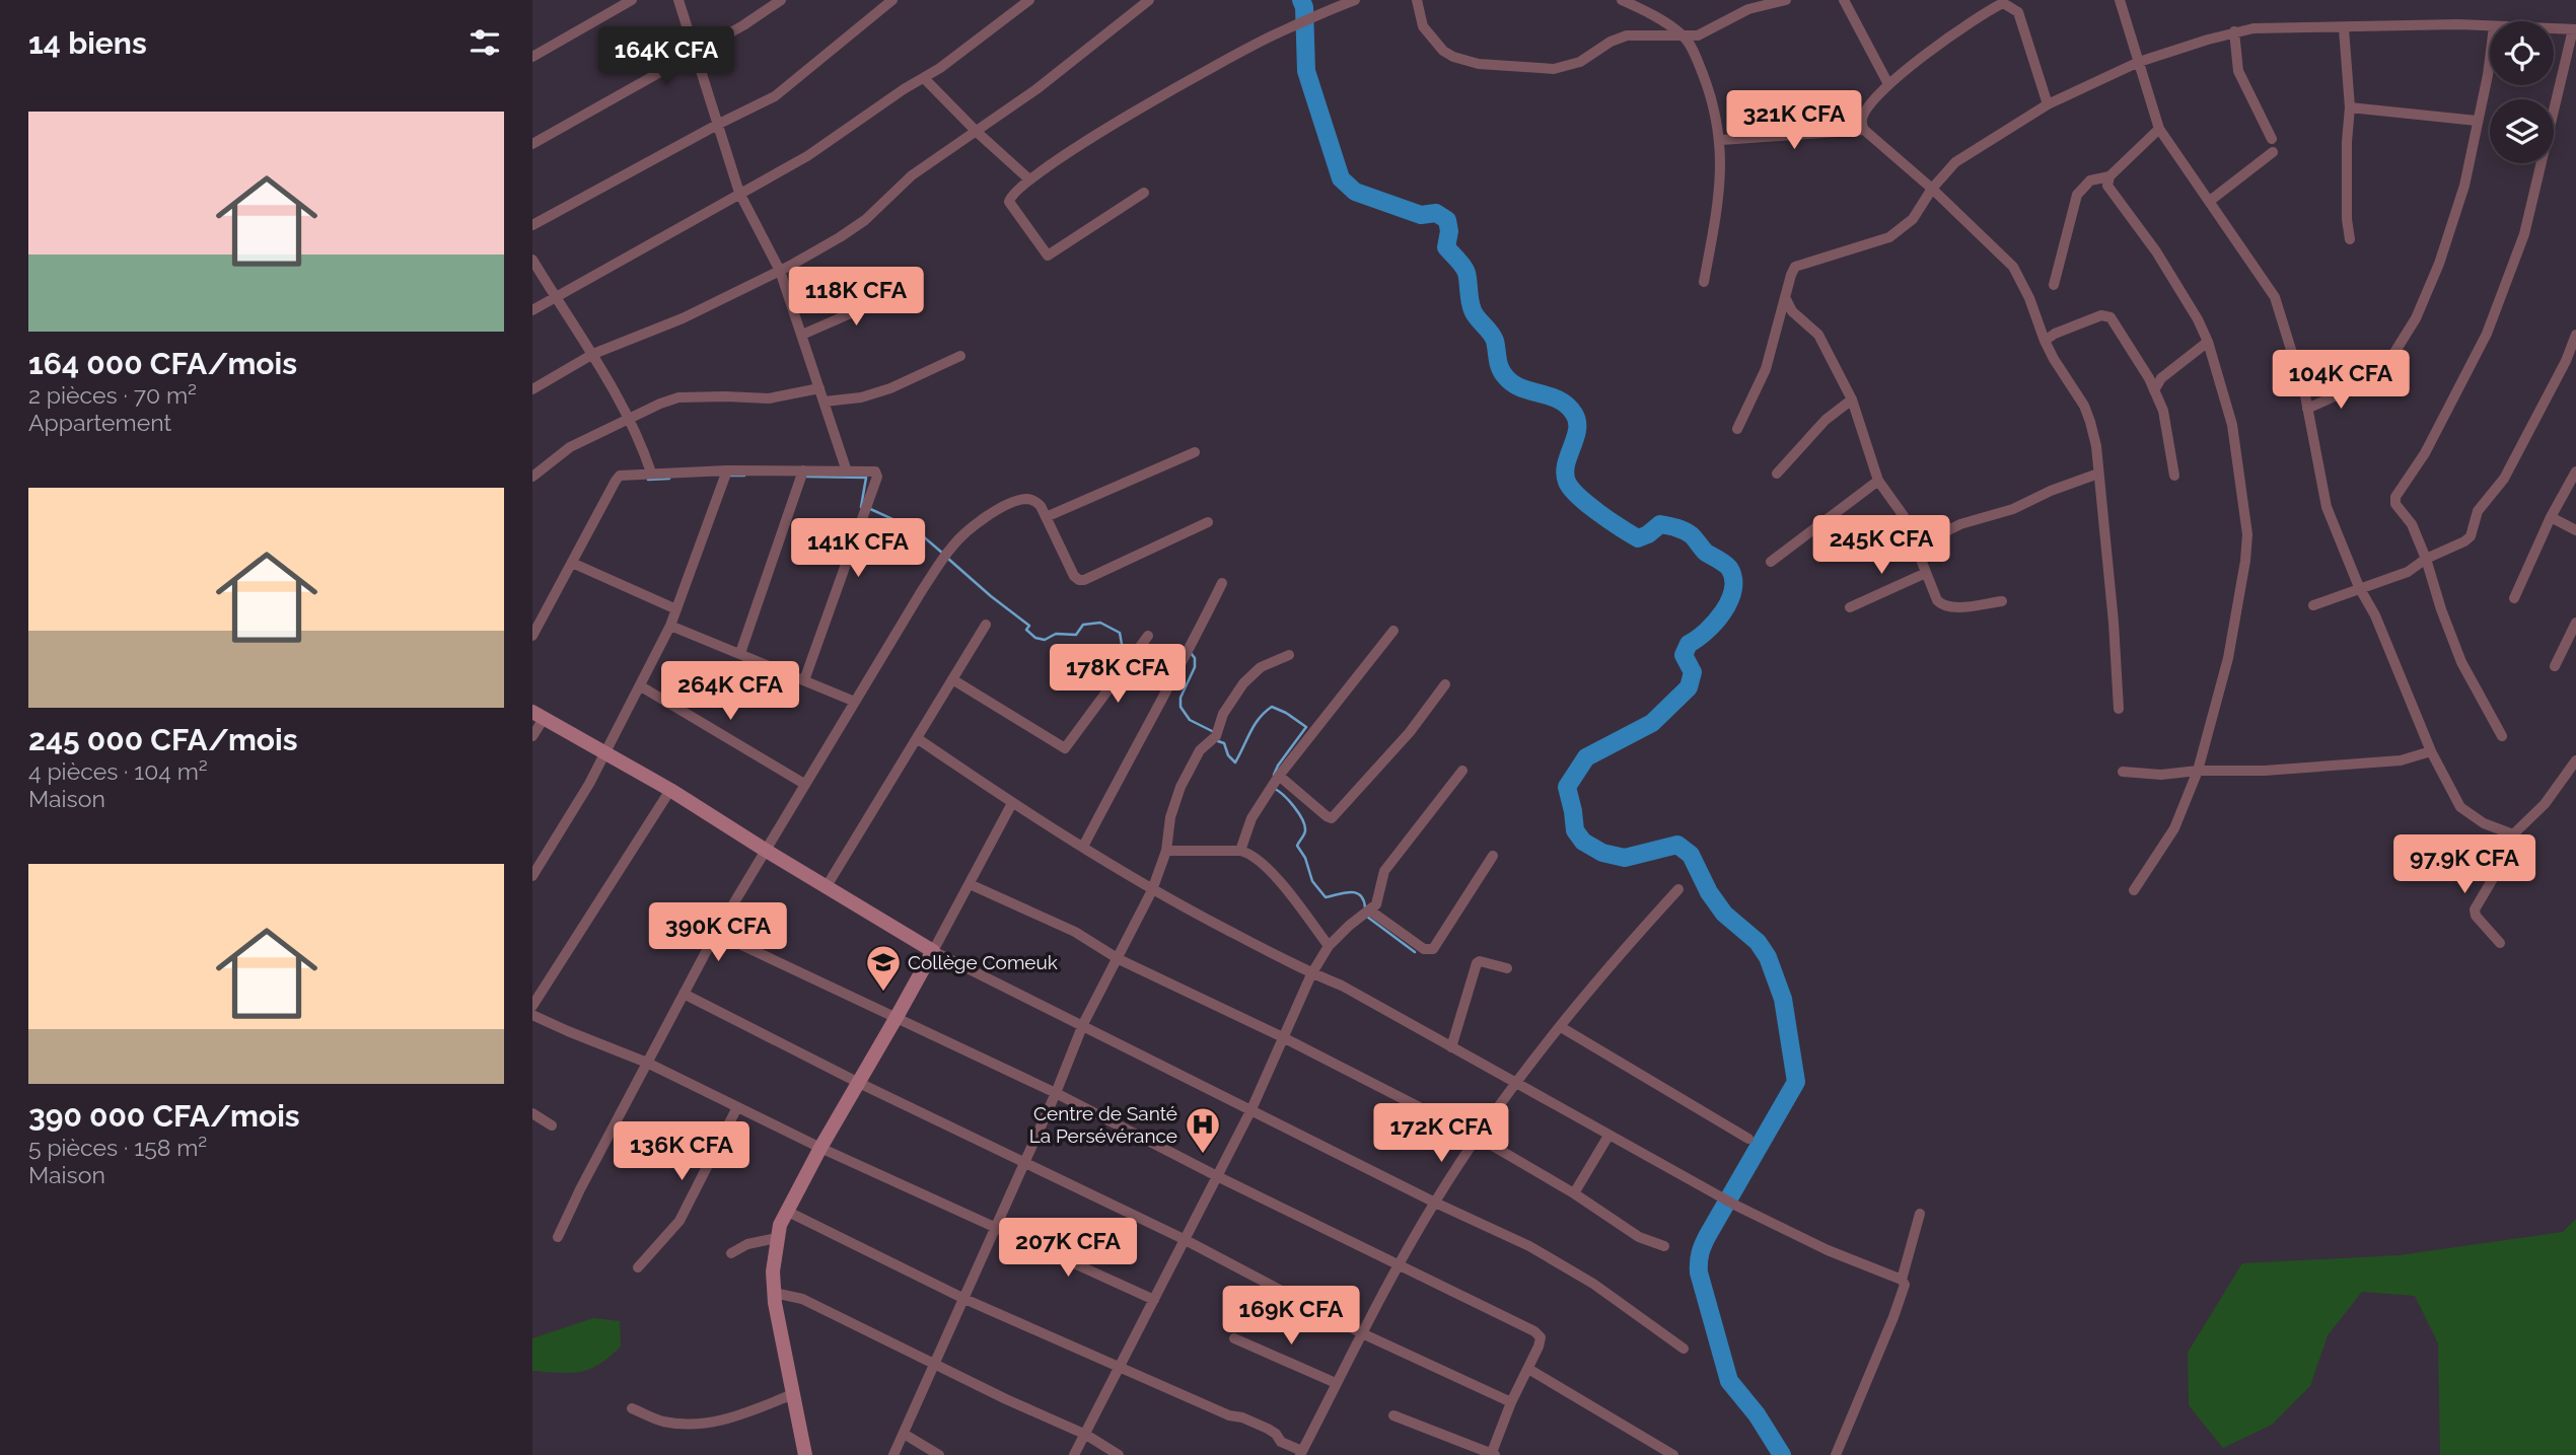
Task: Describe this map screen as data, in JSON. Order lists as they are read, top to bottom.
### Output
{
  "places": {
    "school or university": ["Collège Comeuk"],
    "hospital": ["Centre de Santé La Persévérance"]
  },
  "page": {
    "heading": "14 biens",
    "price": [
      "164K CFA",
      "321K CFA",
      "118K CFA",
      "104K CFA",
      "245K CFA",
      "141K CFA",
      "178K CFA",
      "264K CFA",
      "97.9K CFA",
      "390K CFA",
      "172K CFA",
      "136K CFA",
      "207K CFA",
      "169K CFA"
    ],
    "list": [
      {
        "name": "164 000 CFA/mois",
        "note": "2 pièces · 70 m² · Appartement"
      },
      {
        "name": "245 000 CFA/mois",
        "note": "4 pièces · 104 m² · Maison"
      },
      {
        "name": "390 000 CFA/mois",
        "note": "5 pièces · 158 m² · Maison"
      }
    ]
  }
}
